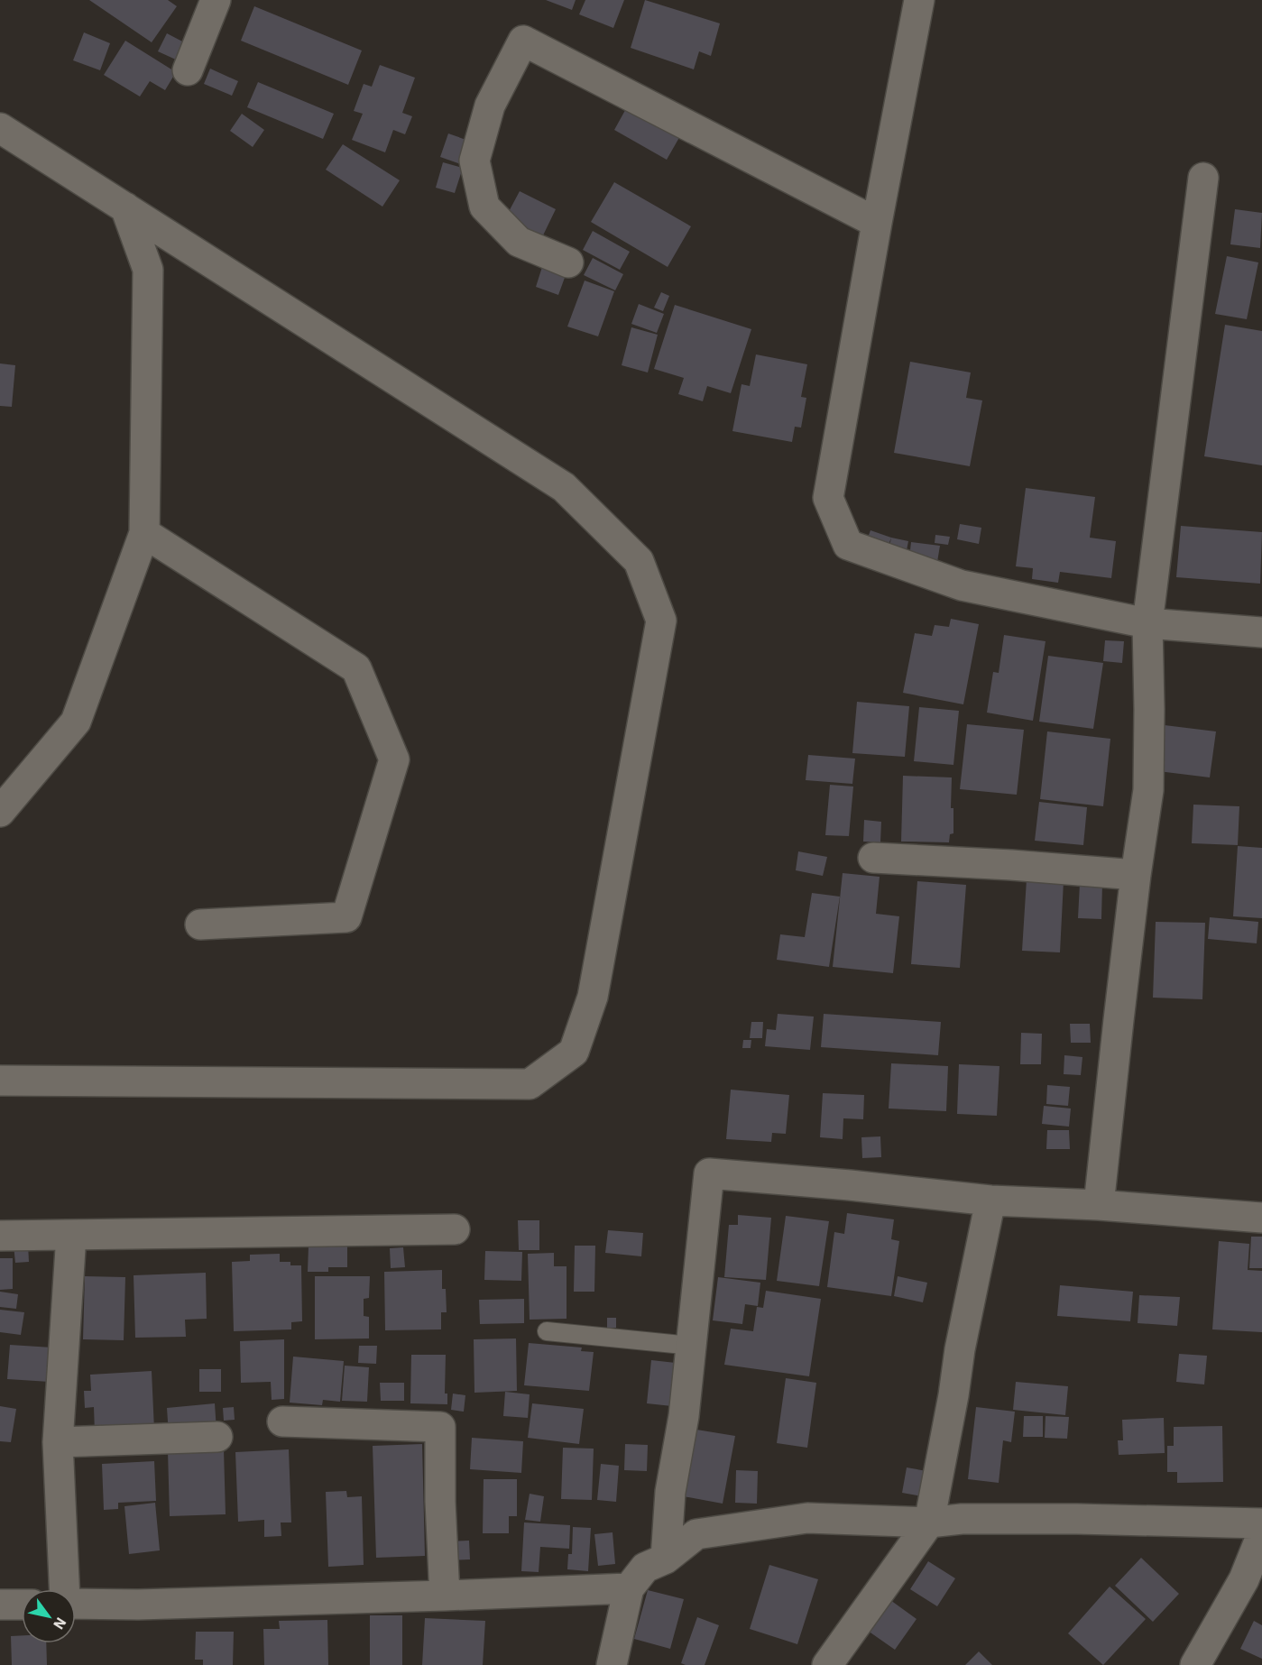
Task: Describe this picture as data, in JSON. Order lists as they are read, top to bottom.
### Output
{
  "north": "bottom right"
}
